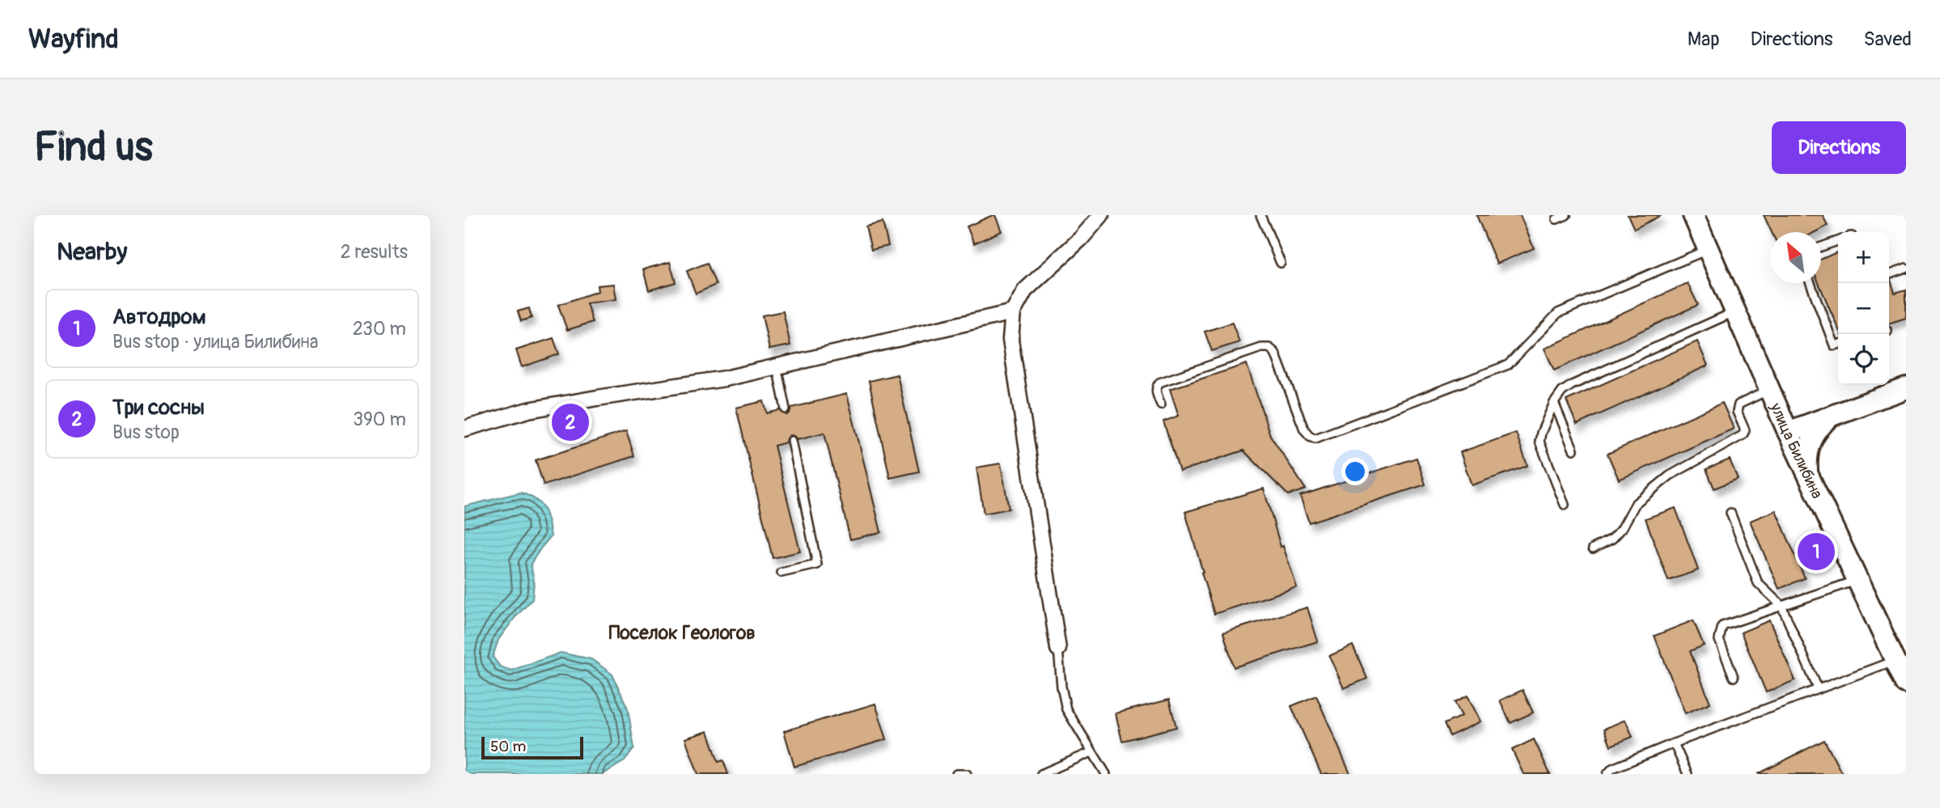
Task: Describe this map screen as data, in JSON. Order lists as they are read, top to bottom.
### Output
{
  "streets": {
    "main road": ["улица Билибина"]
  },
  "districts": ["Поселок Геологов"],
  "scale_bar": "50 m",
  "north": "top left",
  "page": {
    "header": "Wayfind",
    "nav": ["Map", "Directions", "Saved"],
    "buttons": "Directions",
    "title": "Find us",
    "heading": ["Nearby", "2 results"],
    "map_buttons": ["+", "−"],
    "list": [
      {
        "mark": "1",
        "name": "Автодром",
        "note": "Bus stop · улица Билибина",
        "value": "230 m"
      },
      {
        "mark": "2",
        "name": "Три сосны",
        "note": "Bus stop",
        "value": "390 m"
      }
    ],
    "pins": ["2", "1"],
    "scale": "50 m"
  }
}
